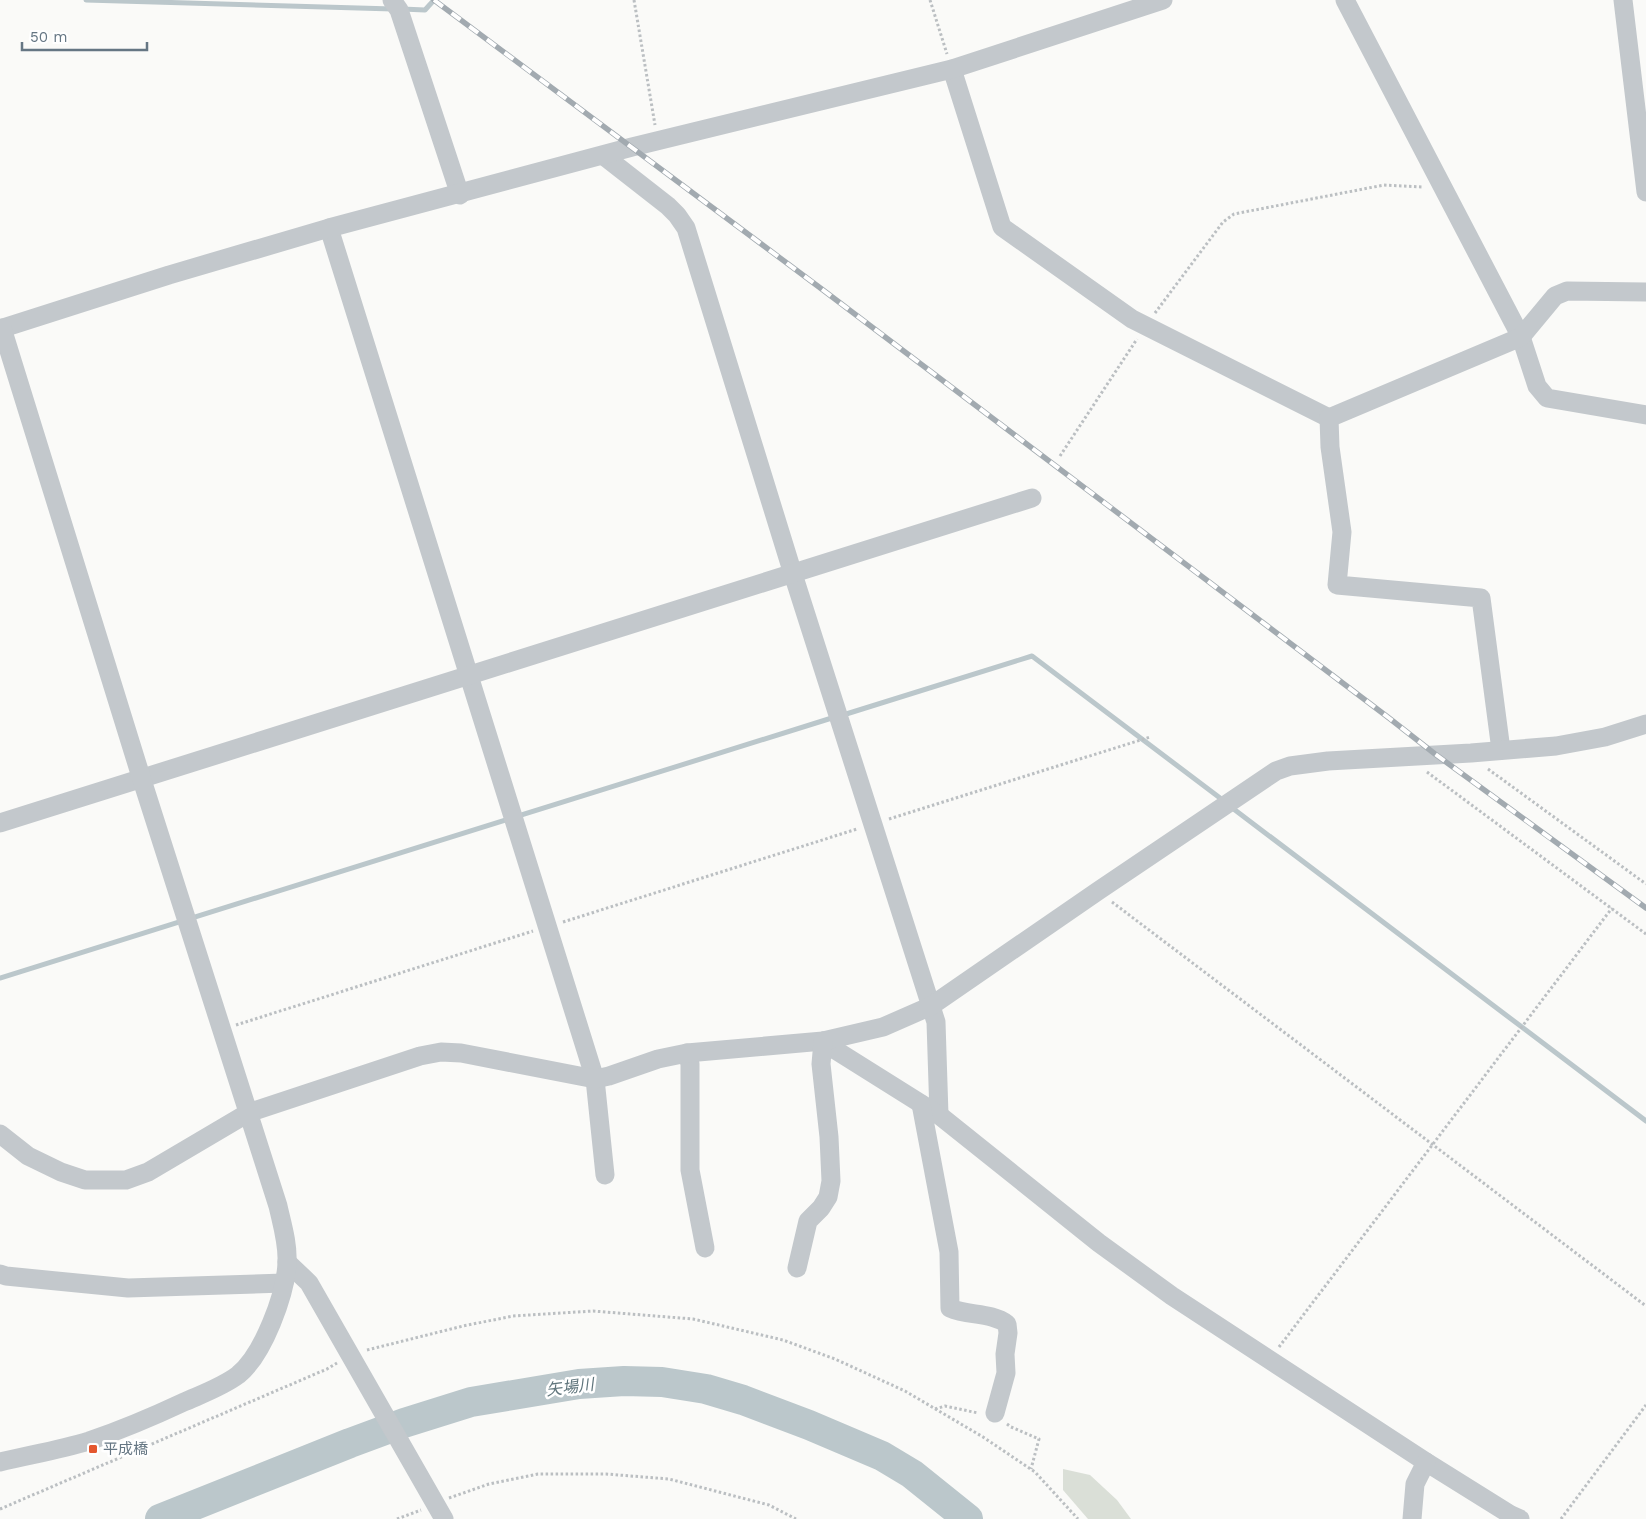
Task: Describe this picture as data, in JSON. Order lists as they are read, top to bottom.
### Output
{
  "water": ["矢場川"],
  "places": {
    "transit": ["平成橋"]
  },
  "scale_bar": "50 m"
}
